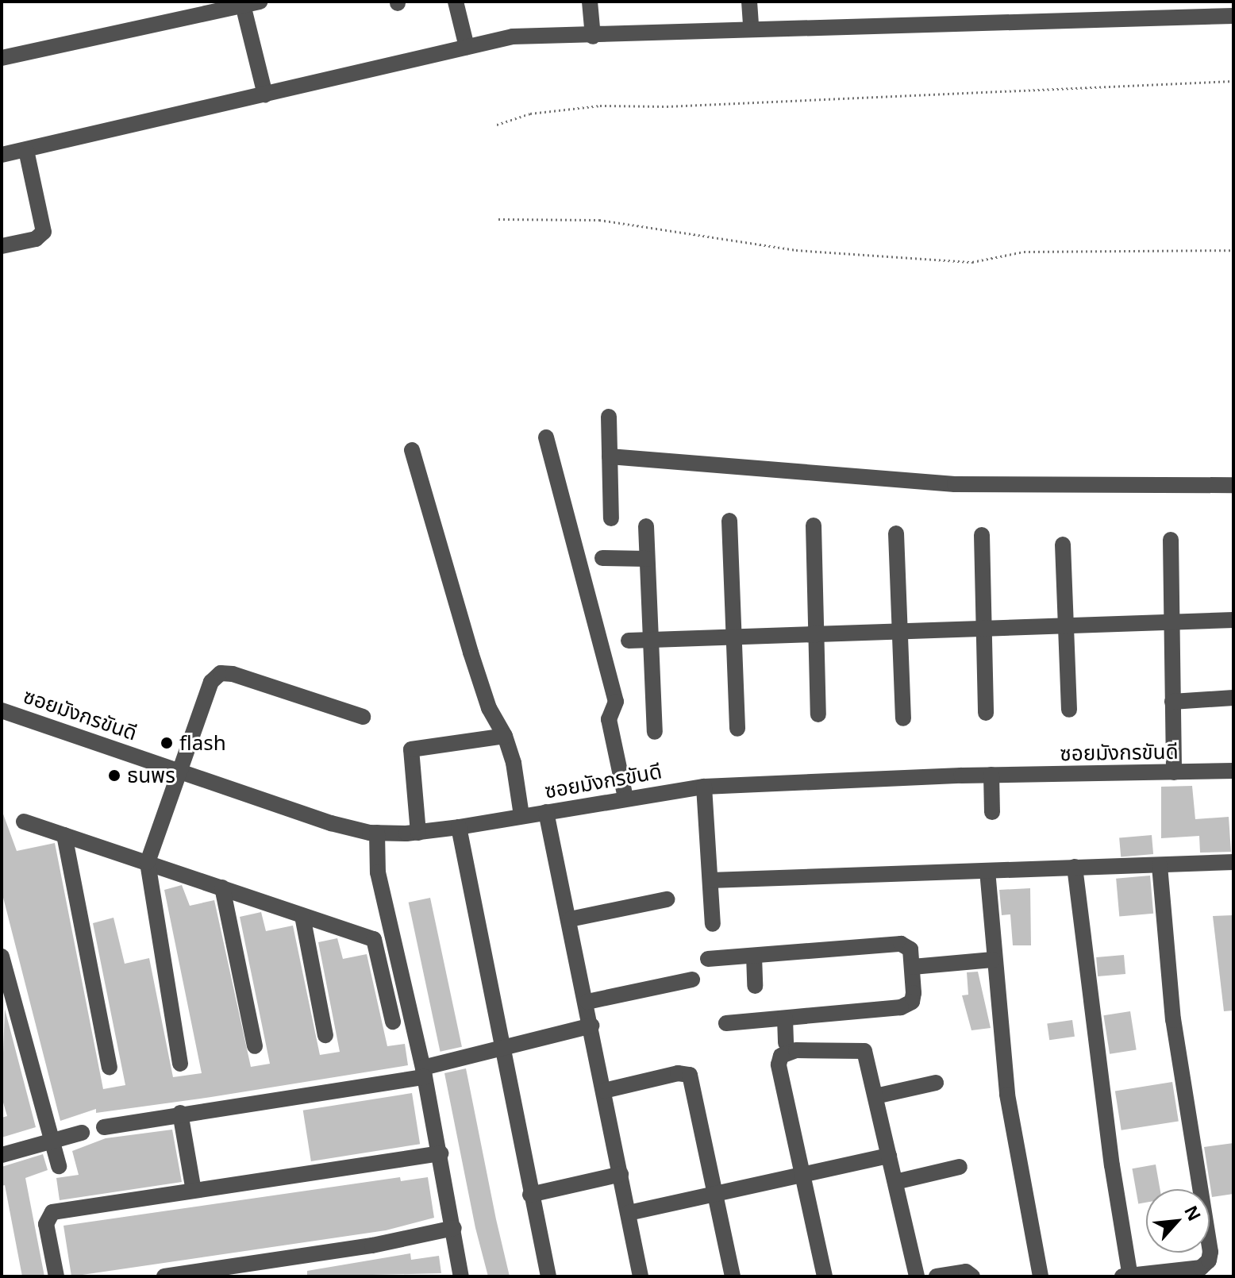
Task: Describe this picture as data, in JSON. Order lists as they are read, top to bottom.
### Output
{
  "streets": {
    "street": ["ซอยมังกรขันดี"]
  },
  "places": ["flash", "ธนพร"],
  "north": "top right"
}
